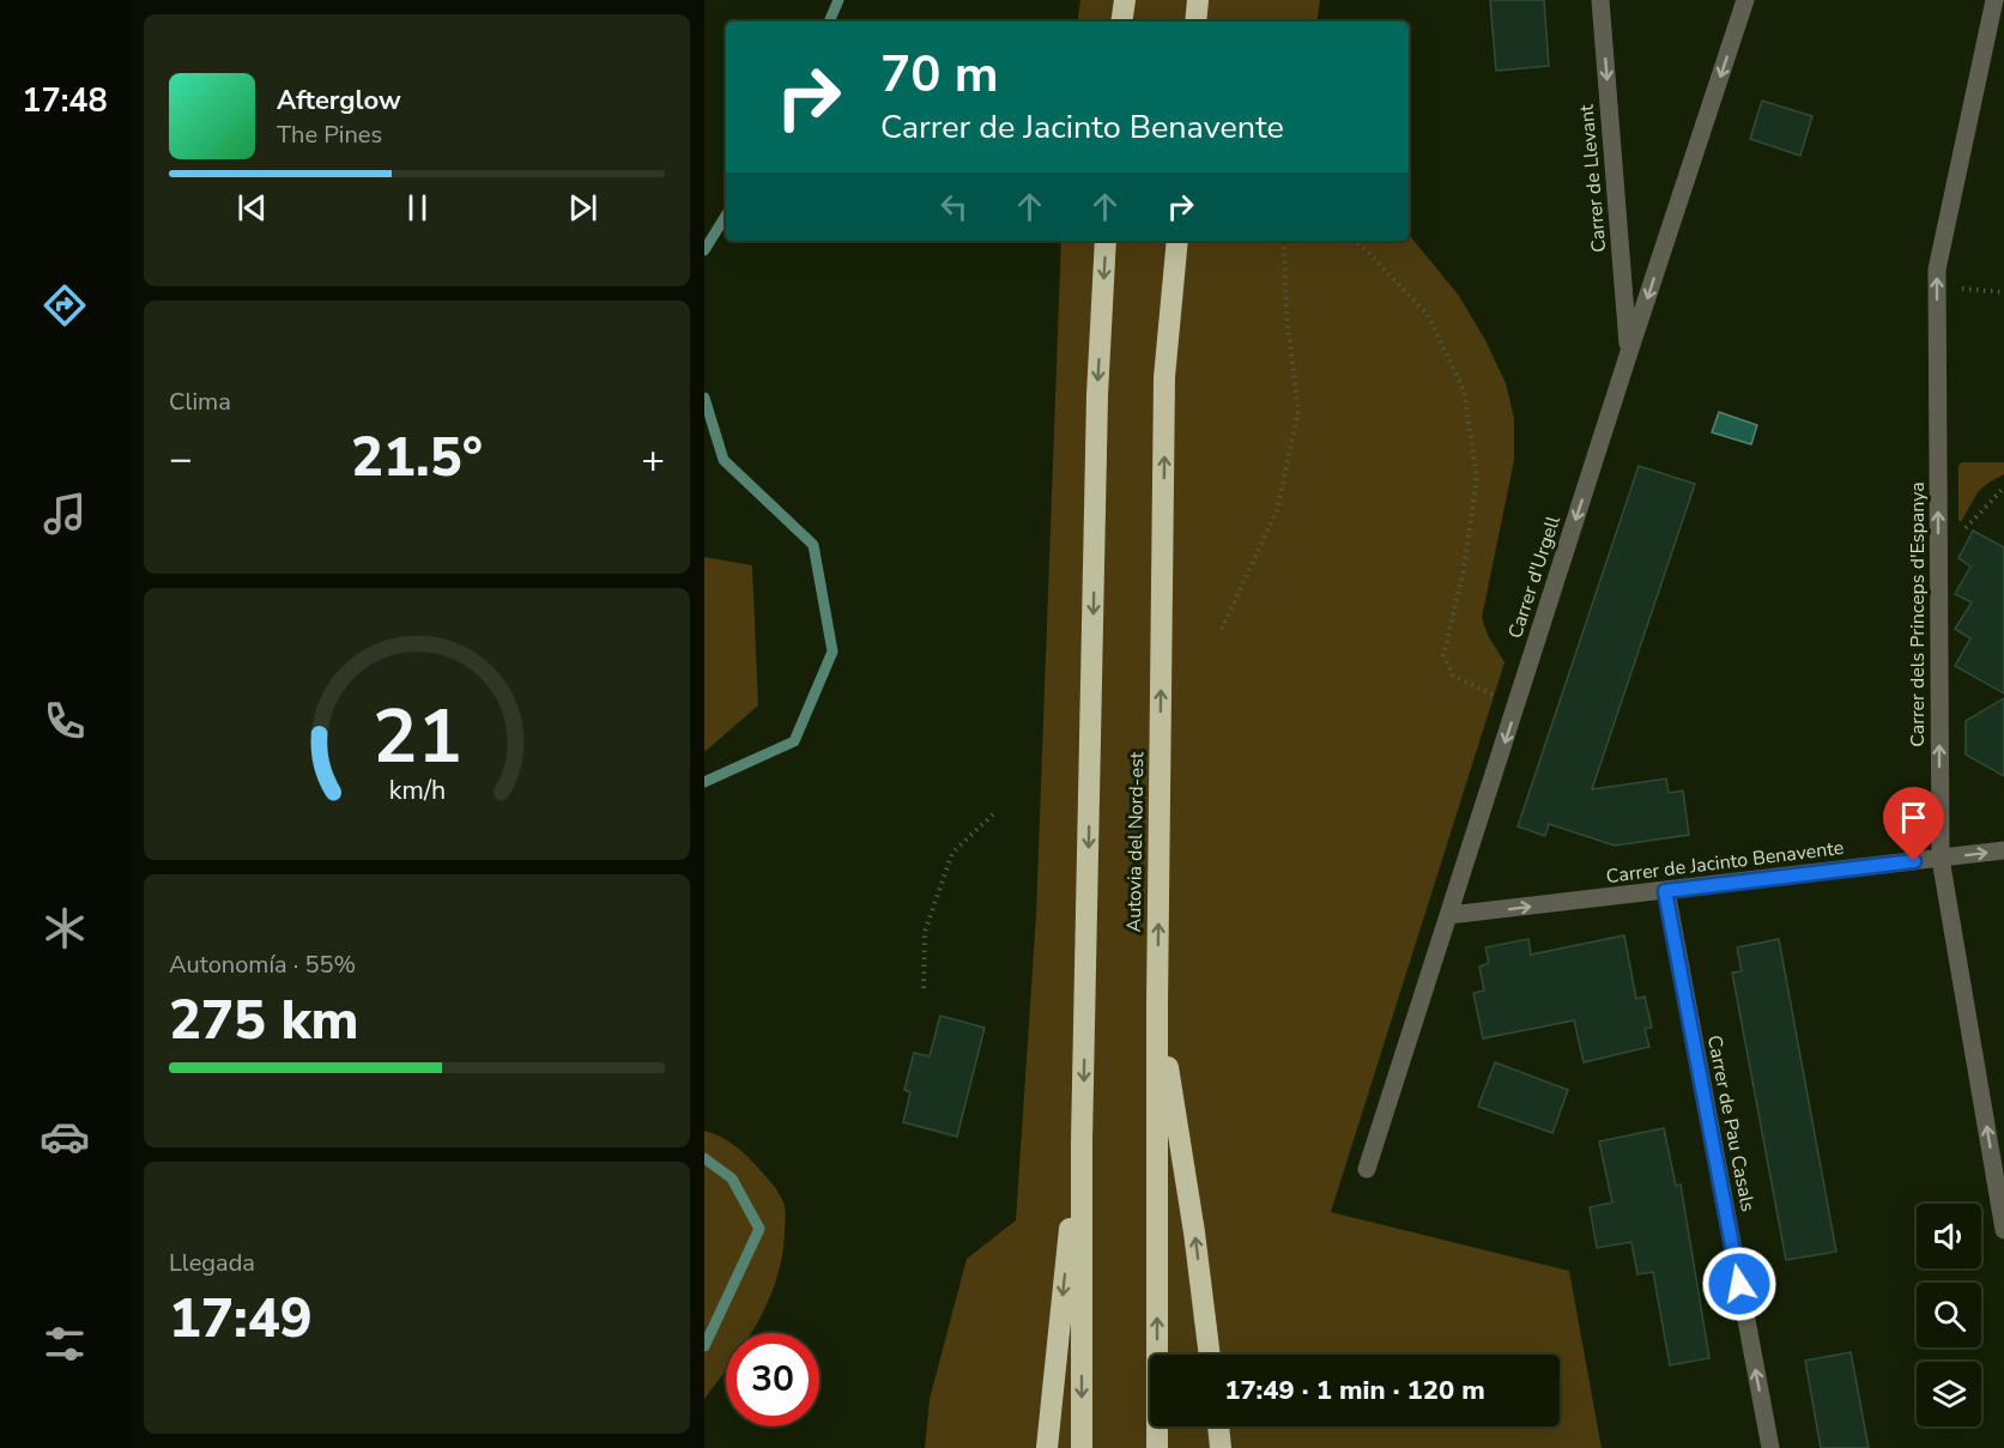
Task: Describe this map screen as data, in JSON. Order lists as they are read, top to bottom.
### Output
{
  "streets": {
    "highway": ["Autovia del Nord-est"],
    "street": [
      "Carrer de Llevant",
      "Carrer d'Urgell",
      "Carrer dels Princeps d'Espanya",
      "Carrer de Jacinto Benavente",
      "Carrer de Pau Casals"
    ]
  },
  "crossings": [
    ["Carrer de Llevant", "Carrer d'Urgell"],
    ["Carrer d'Urgell", "Carrer de Jacinto Benavente"],
    ["Carrer dels Princeps d'Espanya", "Carrer de Jacinto Benavente"],
    ["Carrer de Jacinto Benavente", "Carrer de Pau Casals"]
  ],
  "one_way": [
    "Carrer de Llevant",
    "Carrer d'Urgell",
    "Carrer dels Princeps d'Espanya",
    "Carrer de Jacinto Benavente",
    "Carrer de Pau Casals"
  ],
  "page": {
    "tabs": "17:48",
    "turn": ["70 m", "Carrer de Jacinto Benavente"],
    "song": ["Afterglow", "The Pines"],
    "tile": [
      "Clima",
      ["Autonomía · 55%", "275 km"],
      ["Llegada", "17:49"]
    ],
    "heat": ["−", "21.5°", "+"],
    "limit": "30",
    "trip": "17:49 · 1 min · 120 m",
    "gauge": ["21", "km/h"]
  }
}
